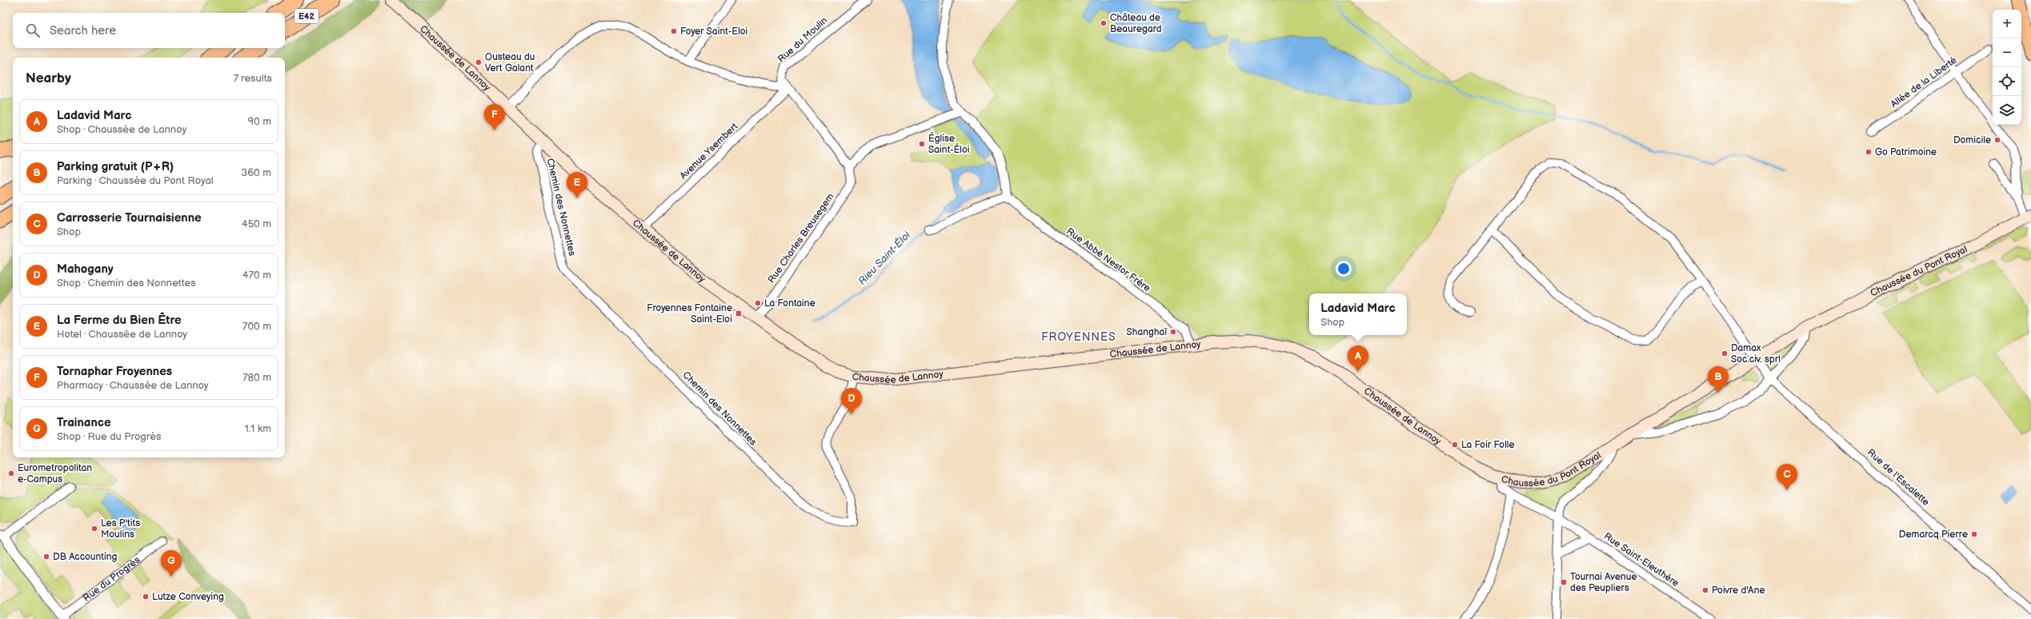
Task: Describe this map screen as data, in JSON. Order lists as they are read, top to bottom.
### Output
{
  "streets": {
    "highway": ["E42"],
    "main road": ["Chaussée de Lannoy", "Chaussée du Pont Royal"],
    "street": [
      "Rue du Moulin",
      "Allée de la Liberté",
      "Avenue Ysembert",
      "Chemin des Nonnettes",
      "Rue Charles Breusegem",
      "Rue Abbé Nestor Frère",
      "Rue de l'Escalette",
      "Rue Saint-Eleuthère",
      "Rue du Progrès"
    ]
  },
  "crossings": [
    ["Rue du Moulin", "Avenue Ysembert"],
    ["Chaussée de Lannoy", "Avenue Ysembert"],
    ["Chaussée de Lannoy", "Chemin des Nonnettes"],
    ["Chaussée de Lannoy", "Rue Charles Breusegem"],
    ["Chaussée de Lannoy", "Rue Abbé Nestor Frère"],
    ["Chaussée de Lannoy", "Chaussée du Pont Royal"],
    ["Chaussée du Pont Royal", "Rue de l'Escalette"],
    ["Chaussée du Pont Royal", "Rue Saint-Eleuthère"]
  ],
  "districts": ["FROYENNES"],
  "water": ["Rieu Saint-Éloi"],
  "places": {
    "other": [
      "Château de Beauregard",
      "Foyer Saint-Eloi",
      "Ousteau du Vert Galant",
      "Domicile",
      "Église Saint-Éloi",
      "Go Patrimoine",
      "La Fontaine",
      "Shanghaï",
      "Damax Soc.civ. sprl",
      "La Foir Folle",
      "Eurometropolitan e-Campus",
      "Les P'tits Moulins",
      "Demarcq Pierre",
      "DB Accounting",
      "Poivre d'Ane",
      "Lutze Conveying"
    ],
    "transit": ["Froyennes Fontaine Saint-Eloi", "Tournai Avenue des Peupliers"]
  },
  "page": {
    "map_buttons": ["+", "−"],
    "search": "Search here",
    "heading": ["Nearby", "7 results"],
    "list": [
      {
        "mark": "A",
        "name": "Ladavid Marc",
        "note": "Shop · Chaussée de Lannoy",
        "value": "90 m"
      },
      {
        "mark": "B",
        "name": "Parking gratuit (P+R)",
        "note": "Parking · Chaussée du Pont Royal",
        "value": "360 m"
      },
      {
        "mark": "C",
        "name": "Carrosserie Tournaisienne",
        "note": "Shop",
        "value": "450 m"
      },
      {
        "mark": "D",
        "name": "Mahogany",
        "note": "Shop · Chemin des Nonnettes",
        "value": "470 m"
      },
      {
        "mark": "E",
        "name": "La Ferme du Bien Être",
        "note": "Hotel · Chaussée de Lannoy",
        "value": "700 m"
      },
      {
        "mark": "F",
        "name": "Tornaphar Froyennes",
        "note": "Pharmacy · Chaussée de Lannoy",
        "value": "780 m"
      },
      {
        "mark": "G",
        "name": "Trainance",
        "note": "Shop · Rue du Progrès",
        "value": "1.1 km"
      }
    ],
    "pins": [
      "F",
      "E",
      "A",
      "B",
      "D",
      "C",
      "G"
    ],
    "popup": ["Ladavid Marc", "Shop"]
  }
}
